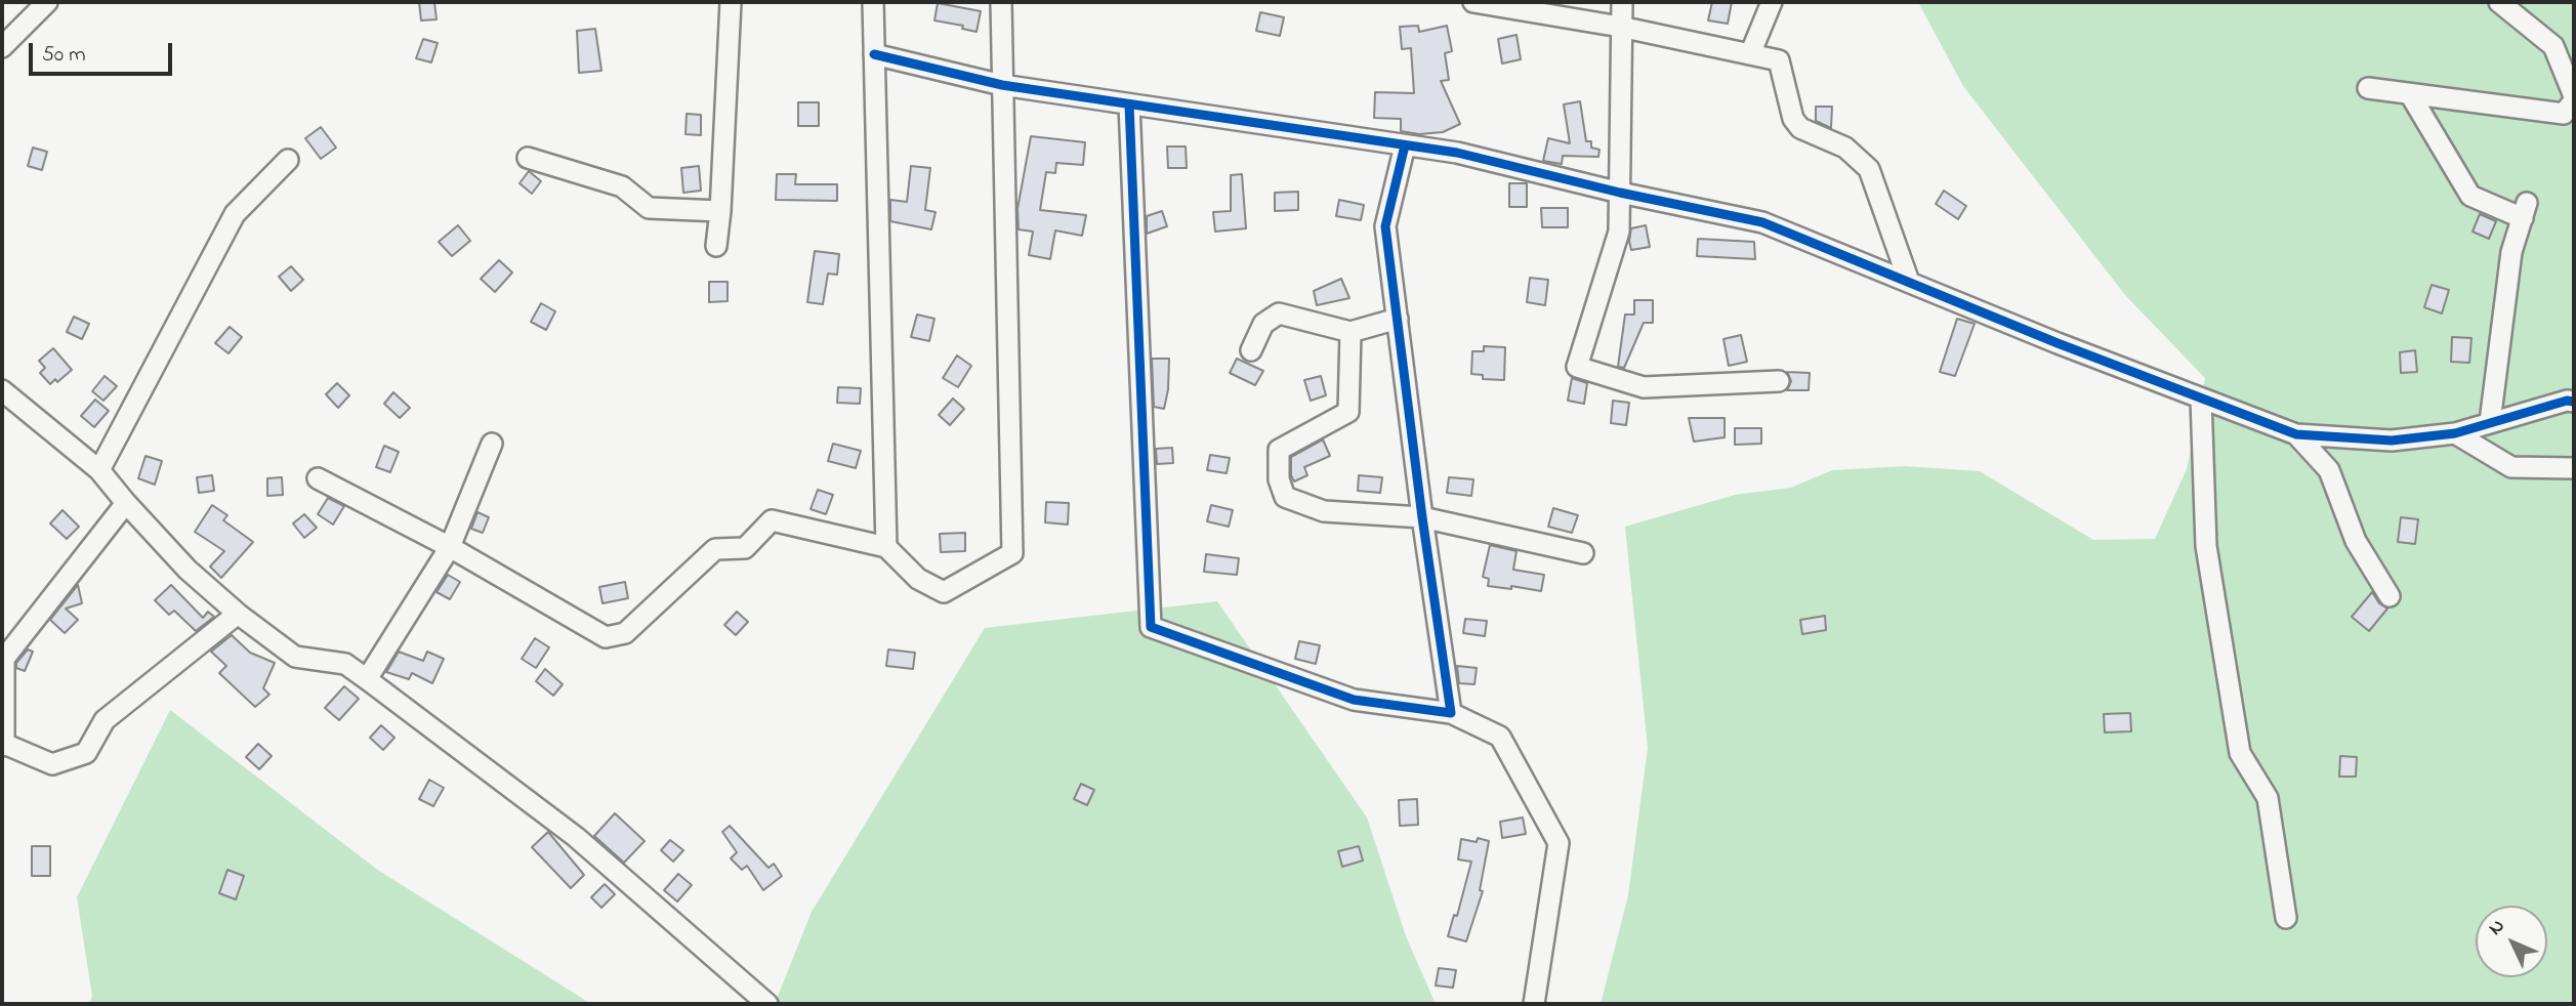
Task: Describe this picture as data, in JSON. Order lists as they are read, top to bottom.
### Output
{
  "scale_bar": "50 m",
  "north": "top left"
}
